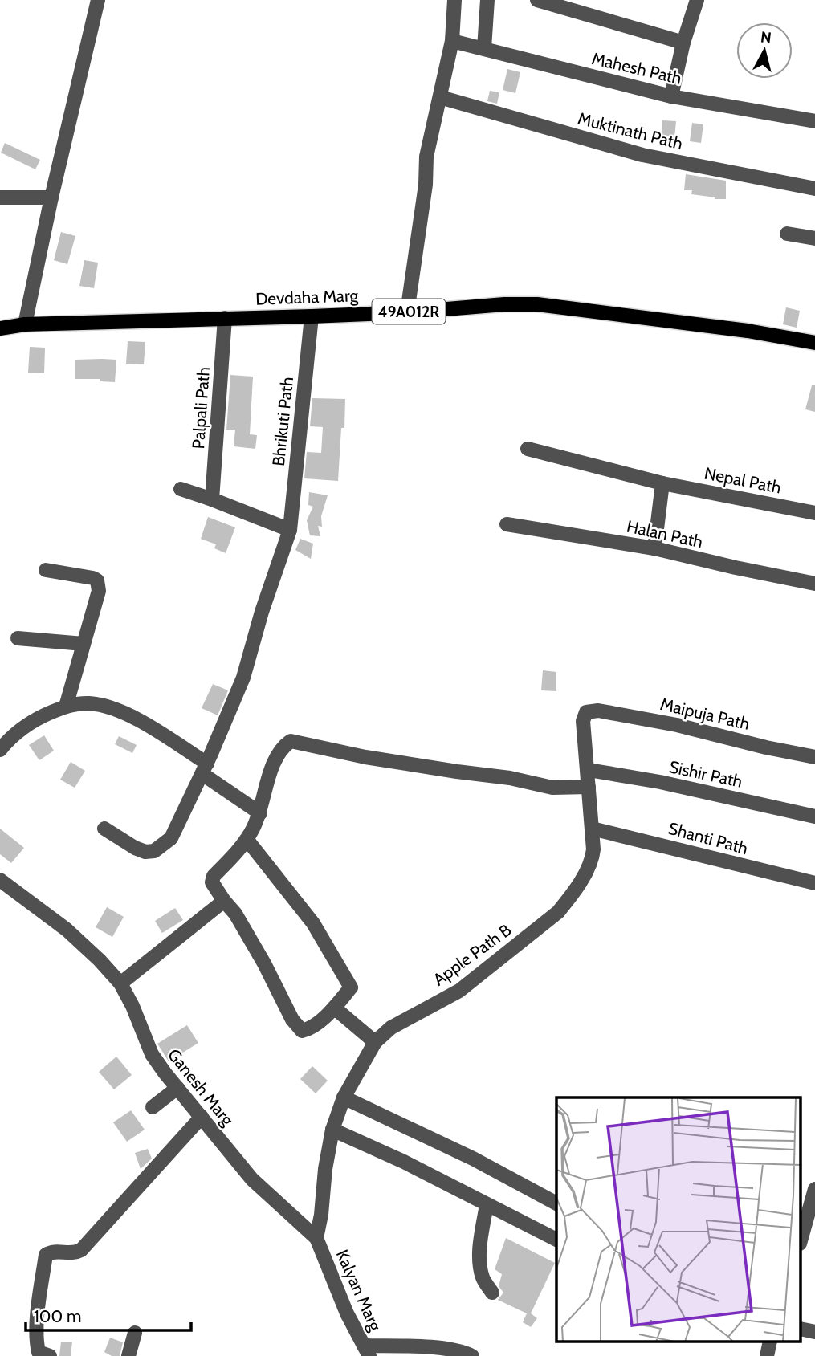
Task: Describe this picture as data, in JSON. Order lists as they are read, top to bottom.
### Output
{
  "streets": {
    "main road": ["Devdaha Marg", "49A012R"],
    "street": [
      "Mahesh Path",
      "Muktinath Path",
      "Palpali Path",
      "Bhrikuti Path",
      "Nepal Path",
      "Halan Path",
      "Maipuja Path",
      "Sishir Path",
      "Shanti Path",
      "Apple Path B",
      "Ganesh Marg",
      "Kalyan Marg"
    ]
  },
  "crossings": [
    ["Devdaha Marg", "Palpali Path"],
    ["Devdaha Marg", "Bhrikuti Path"],
    ["Maipuja Path", "Apple Path B"],
    ["Sishir Path", "Apple Path B"],
    ["Shanti Path", "Apple Path B"],
    ["Apple Path B", "Ganesh Marg"],
    ["Apple Path B", "Kalyan Marg"],
    ["Ganesh Marg", "Kalyan Marg"]
  ],
  "scale_bar": "100 m",
  "north": "top"
}
